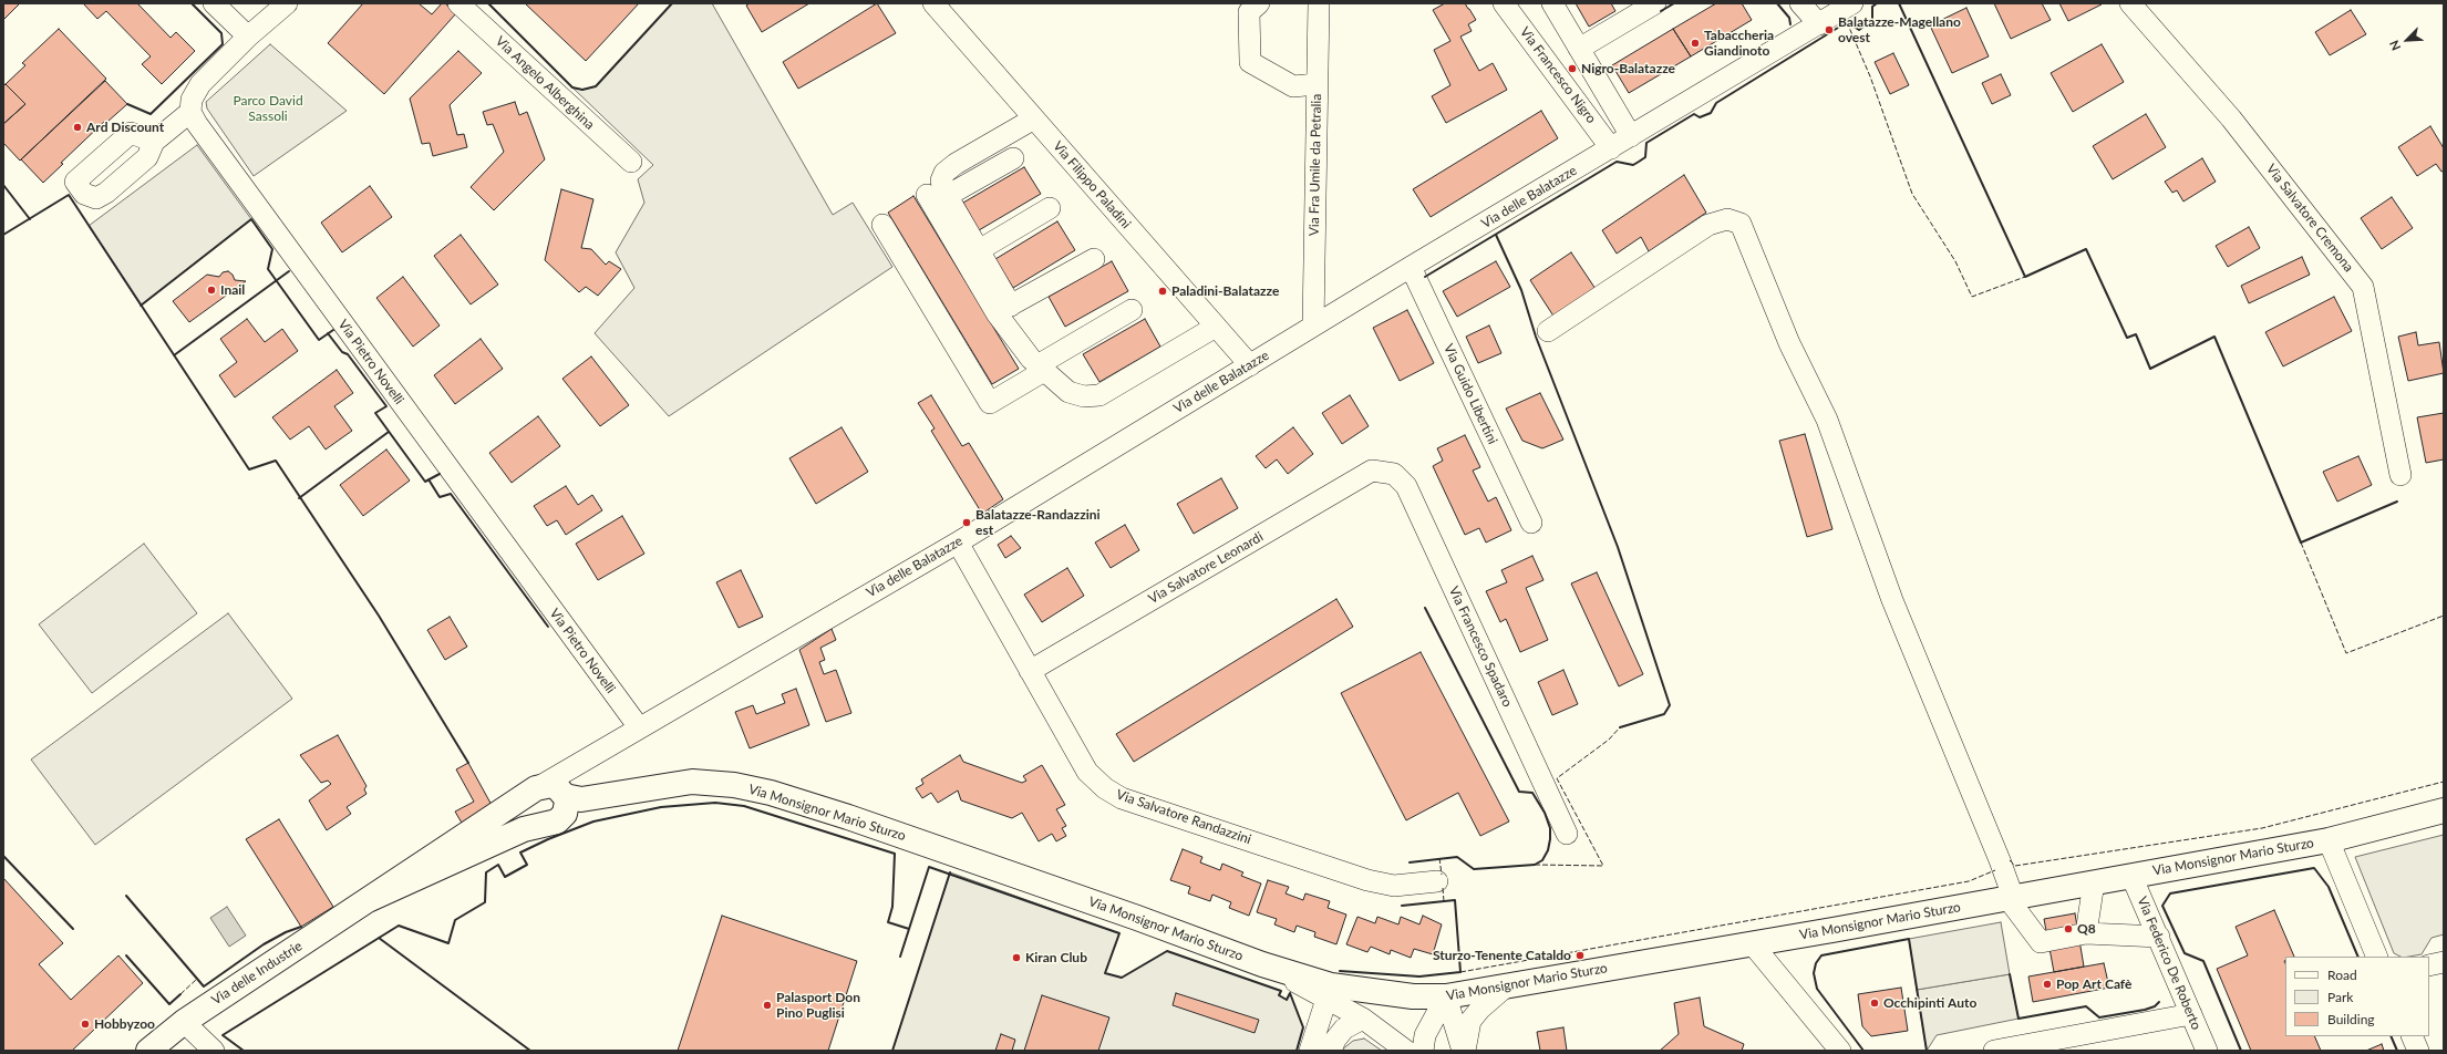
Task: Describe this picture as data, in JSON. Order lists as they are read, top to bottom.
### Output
{
  "streets": {
    "main road": ["Via Monsignor Mario Sturzo", "Via delle Industrie"],
    "street": [
      "Via Francesco Nigro",
      "Via Angelo Alberghina",
      "Via Fra Umile da Petralia",
      "Via Filippo Paladini",
      "Via delle Balatazze",
      "Via Salvatore Cremona",
      "Via Pietro Novelli",
      "Via Guido Libertini",
      "Via Salvatore Leonardi",
      "Via Francesco Spadaro",
      "Via Salvatore Randazzini",
      "Via Federico De Roberto"
    ]
  },
  "crossings": [
    ["Via Francesco Nigro", "Via delle Balatazze"],
    ["Via Fra Umile da Petralia", "Via delle Balatazze"],
    ["Via Filippo Paladini", "Via delle Balatazze"],
    ["Via delle Balatazze", "Via Pietro Novelli"],
    ["Via delle Balatazze", "Via Guido Libertini"],
    ["Via delle Balatazze", "Via Monsignor Mario Sturzo"],
    ["Via delle Balatazze", "Via Salvatore Randazzini"],
    ["Via Salvatore Leonardi", "Via Francesco Spadaro"],
    ["Via Salvatore Leonardi", "Via Salvatore Randazzini"],
    ["Via Monsignor Mario Sturzo", "Via Federico De Roberto"]
  ],
  "parks": ["Parco David Sassoli"],
  "places": [
    "Balatazze-Magellano ovest",
    "Tabaccheria Giandinoto",
    "Nigro-Balatazze",
    "Ard Discount",
    "Inail",
    "Paladini-Balatazze",
    "Balatazze-Randazzini est",
    "Q8",
    "Sturzo-Tenente Cataldo",
    "Kiran Club",
    "Pop Art Cafè",
    "Occhipinti Auto",
    "Palasport Don Pino Puglisi",
    "Hobbyzoo"
  ],
  "legend": ["Road", "Park", "Building"],
  "north": "bottom left"
}
